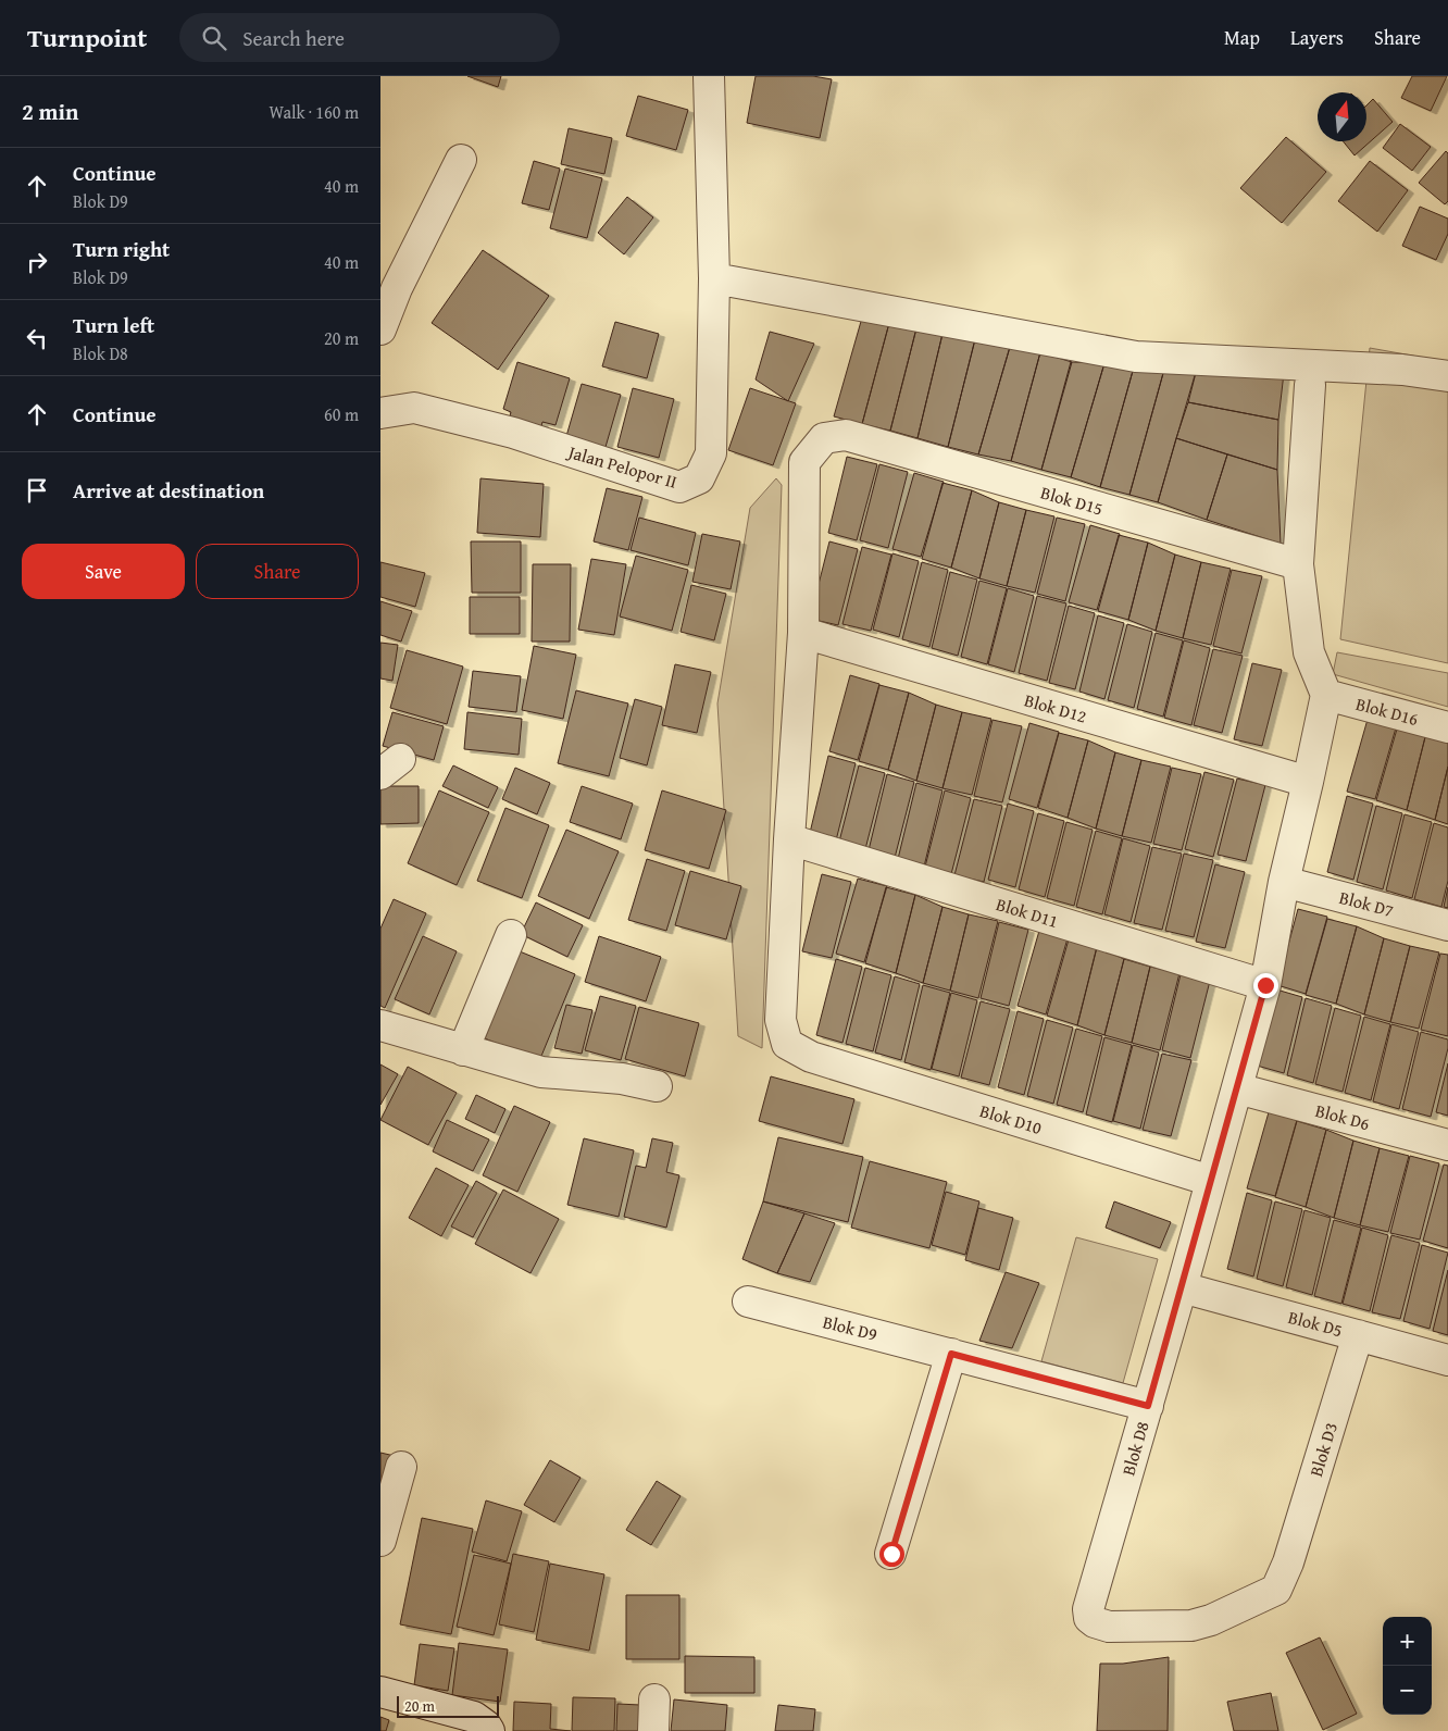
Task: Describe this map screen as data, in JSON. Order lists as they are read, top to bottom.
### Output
{
  "streets": {
    "street": [
      "Jalan Pelopor II",
      "Blok D15",
      "Blok D12",
      "Blok D16",
      "Blok D7",
      "Blok D11",
      "Blok D6",
      "Blok D10",
      "Blok D5",
      "Blok D9",
      "Blok D8",
      "Blok D3"
    ]
  },
  "crossings": [
    ["Blok D15", "Blok D10"],
    ["Blok D12", "Blok D10"],
    ["Blok D12", "Blok D8"],
    ["Blok D16", "Blok D8"],
    ["Blok D7", "Blok D8"],
    ["Blok D11", "Blok D10"],
    ["Blok D11", "Blok D8"],
    ["Blok D6", "Blok D8"],
    ["Blok D10", "Blok D8"],
    ["Blok D5", "Blok D8"],
    ["Blok D5", "Blok D3"],
    ["Blok D9", "Blok D8"],
    ["Blok D8", "Blok D3"]
  ],
  "scale_bar": "20 m",
  "north": "top",
  "page": {
    "header": "Turnpoint",
    "search": "Search here",
    "nav": ["Map", "Layers", "Share"],
    "heading": ["2 min", "Walk · 160 m"],
    "list": [
      ["Continue", "Blok D9", "40 m"],
      ["Turn right", "Blok D9", "40 m"],
      ["Turn left", "Blok D8", "20 m"],
      ["Continue", "60 m"],
      "Arrive at destination"
    ],
    "buttons": ["Save", "Share"],
    "map_buttons": ["+", "−"],
    "scale": "20 m"
  }
}
